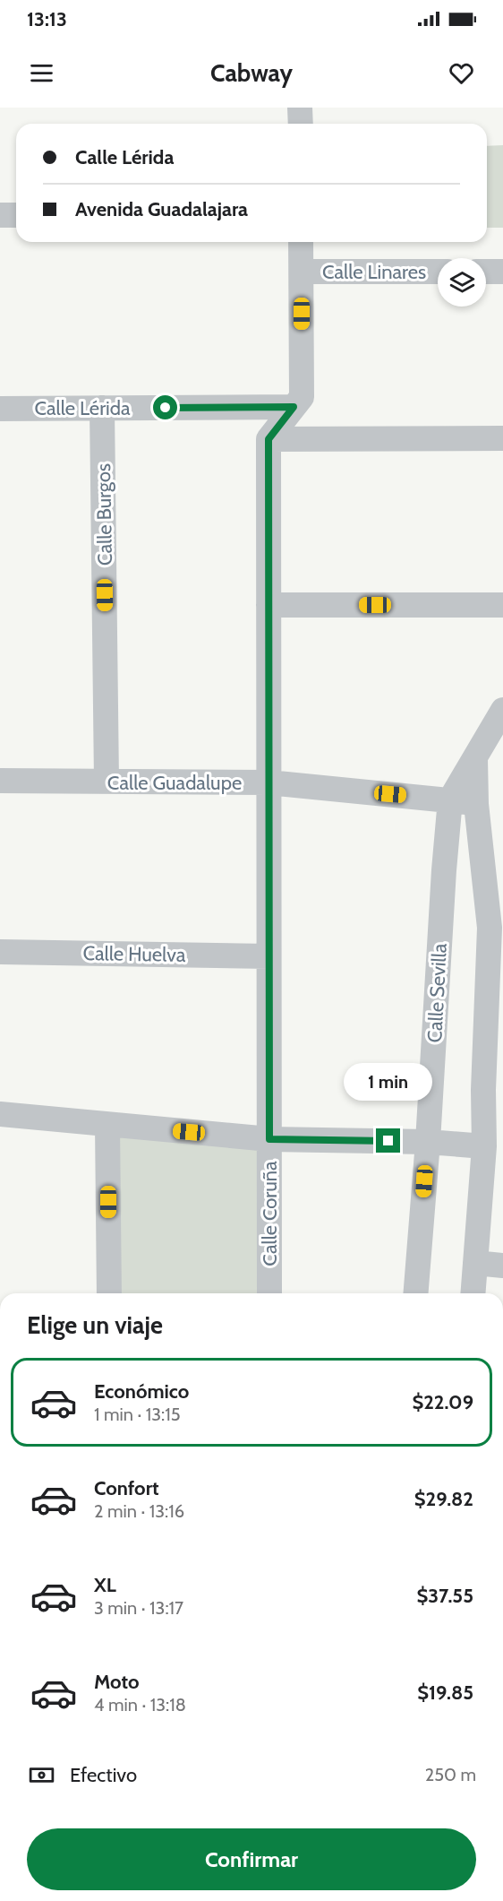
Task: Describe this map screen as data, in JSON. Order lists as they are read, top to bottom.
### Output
{
  "streets": {
    "street": [
      "Calle Linares",
      "Calle Lérida",
      "Calle Burgos",
      "Calle Guadalupe",
      "Calle Huelva",
      "Calle Sevilla",
      "Calle Coruña"
    ]
  },
  "crossings": [
    ["Calle Lérida", "Calle Burgos"],
    ["Calle Burgos", "Calle Guadalupe"],
    ["Calle Guadalupe", "Calle Sevilla"],
    ["Calle Guadalupe", "Calle Coruña"],
    ["Calle Huelva", "Calle Coruña"]
  ],
  "page": {
    "status": "13:13",
    "header": "Cabway",
    "banner": ["Calle Lérida", "Avenida Guadalajara"],
    "bubble": "1 min",
    "heading": "Elige un viaje",
    "list": [
      {
        "name": "Económico",
        "note": "1 min · 13:15",
        "value": "$22.09"
      },
      {
        "name": "Confort",
        "note": "2 min · 13:16",
        "value": "$29.82"
      },
      {
        "name": "XL",
        "note": "3 min · 13:17",
        "value": "$37.55"
      },
      {
        "name": "Moto",
        "note": "4 min · 13:18",
        "value": "$19.85"
      }
    ],
    "pay": ["Efectivo", "250 m"],
    "buttons": "Confirmar"
  }
}
